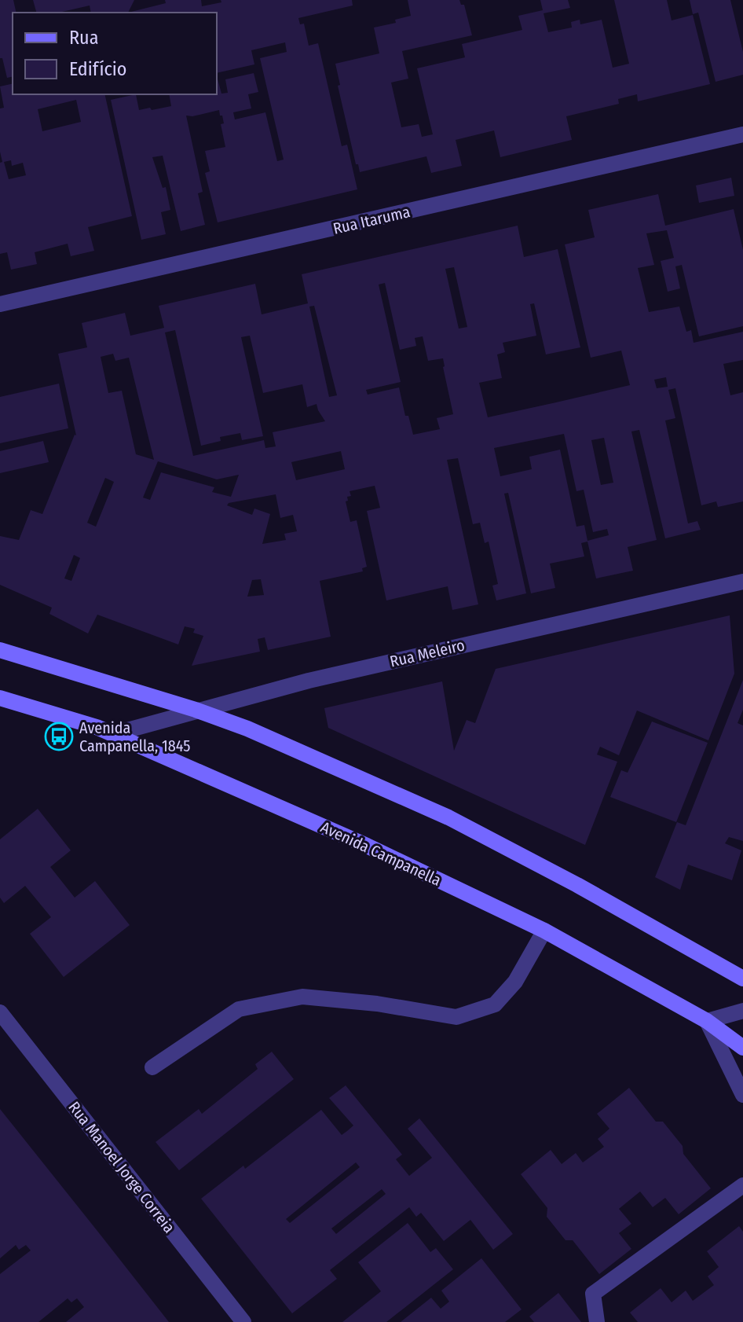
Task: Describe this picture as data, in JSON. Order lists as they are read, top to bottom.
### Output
{
  "streets": {
    "main road": ["Avenida Campanella"],
    "street": ["Rua Itaruma", "Rua Meleiro", "Rua Manoel Jorge Correia"]
  },
  "crossings": [
    ["Rua Meleiro", "Avenida Campanella"]
  ],
  "places": {
    "bus stop": ["Avenida Campanella, 1845"]
  },
  "legend": ["Rua", "Edifício"]
}
